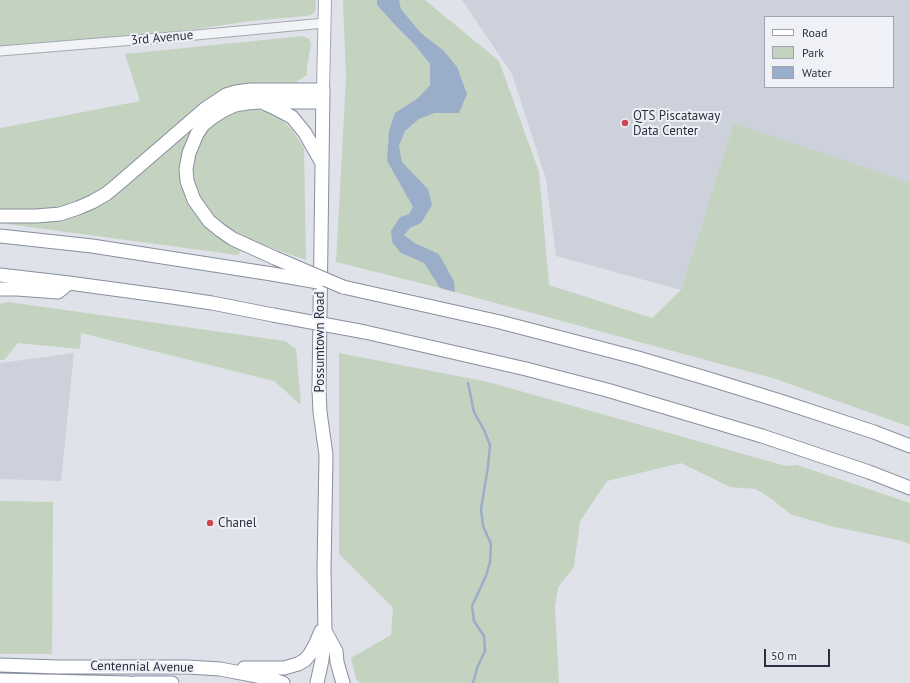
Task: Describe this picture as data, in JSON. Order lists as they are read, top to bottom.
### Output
{
  "streets": {
    "highway": ["Possumtown Road", "Centennial Avenue"],
    "street": ["3rd Avenue"]
  },
  "crossings": [
    ["3rd Avenue", "Possumtown Road"]
  ],
  "places": ["QTS Piscataway Data Center", "Chanel"],
  "legend": ["Road", "Park", "Water"],
  "scale_bar": "50 m"
}
